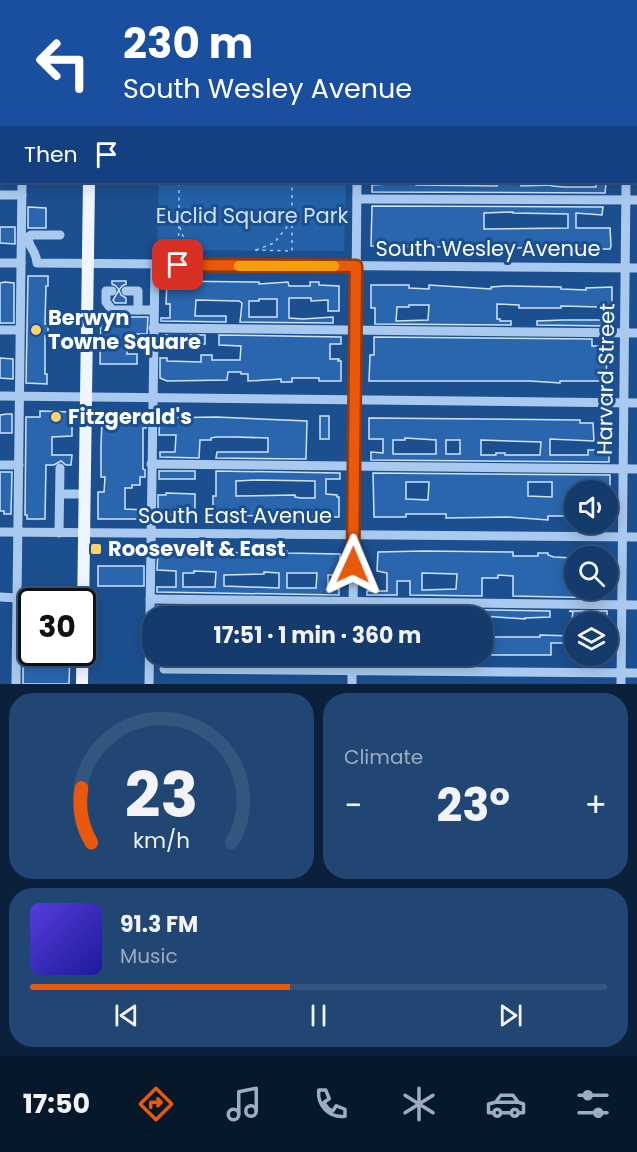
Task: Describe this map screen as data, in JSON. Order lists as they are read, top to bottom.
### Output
{
  "streets": {
    "street": ["South Wesley Avenue", "Harvard Street", "South East Avenue"]
  },
  "crossings": [
    ["South Wesley Avenue", "Harvard Street"],
    ["Harvard Street", "South East Avenue"]
  ],
  "parks": ["Euclid Square Park"],
  "places": {
    "other": ["Berwyn Towne Square", "Fitzgerald's"],
    "transit": ["Roosevelt & East"]
  },
  "page": {
    "turn": ["230 m", "South Wesley Avenue"],
    "then": "Then",
    "limit": "30",
    "trip": "17:51 · 1 min · 360 m",
    "tile": "Climate",
    "heat": ["−", "23°", "+"],
    "song": ["91.3 FM", "Music"],
    "tabs": "17:50",
    "gauge": ["23", "km/h"]
  }
}
